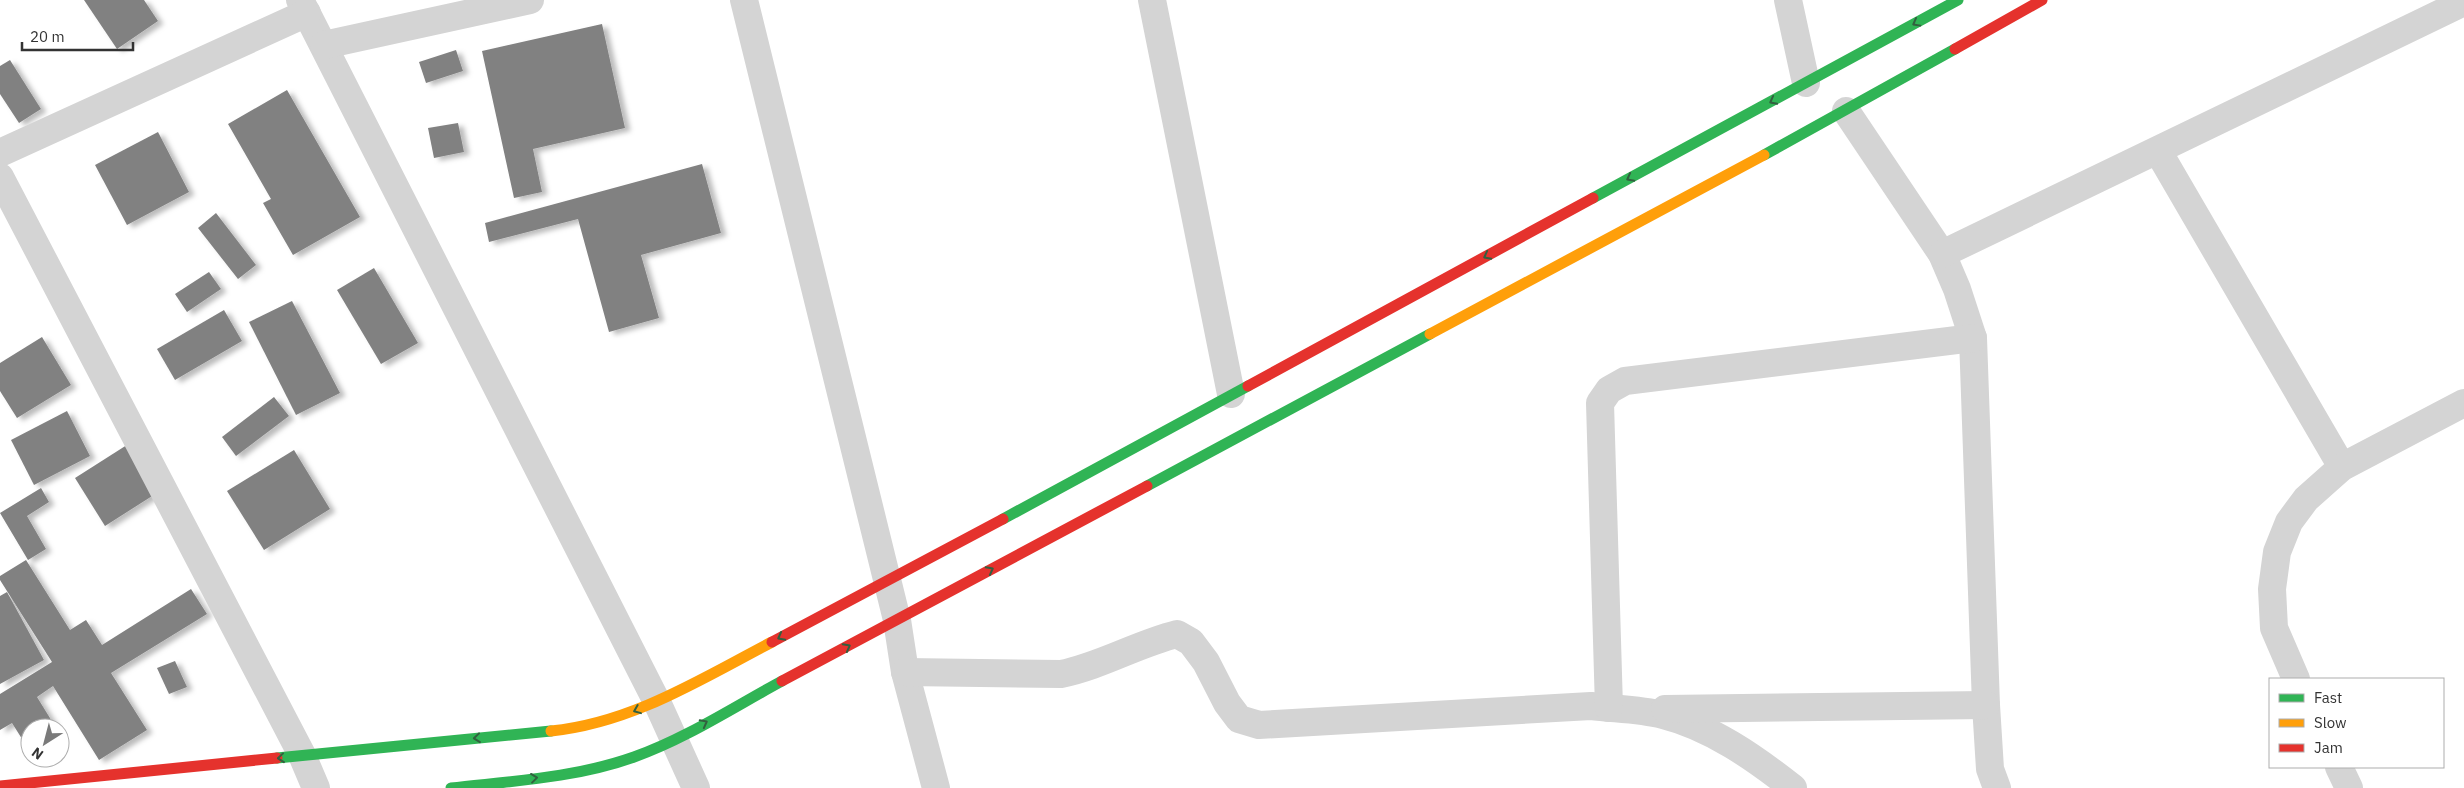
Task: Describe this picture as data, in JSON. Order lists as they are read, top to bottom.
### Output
{
  "legend": ["Fast", "Slow", "Jam"],
  "scale_bar": "20 m",
  "north": "bottom left"
}
